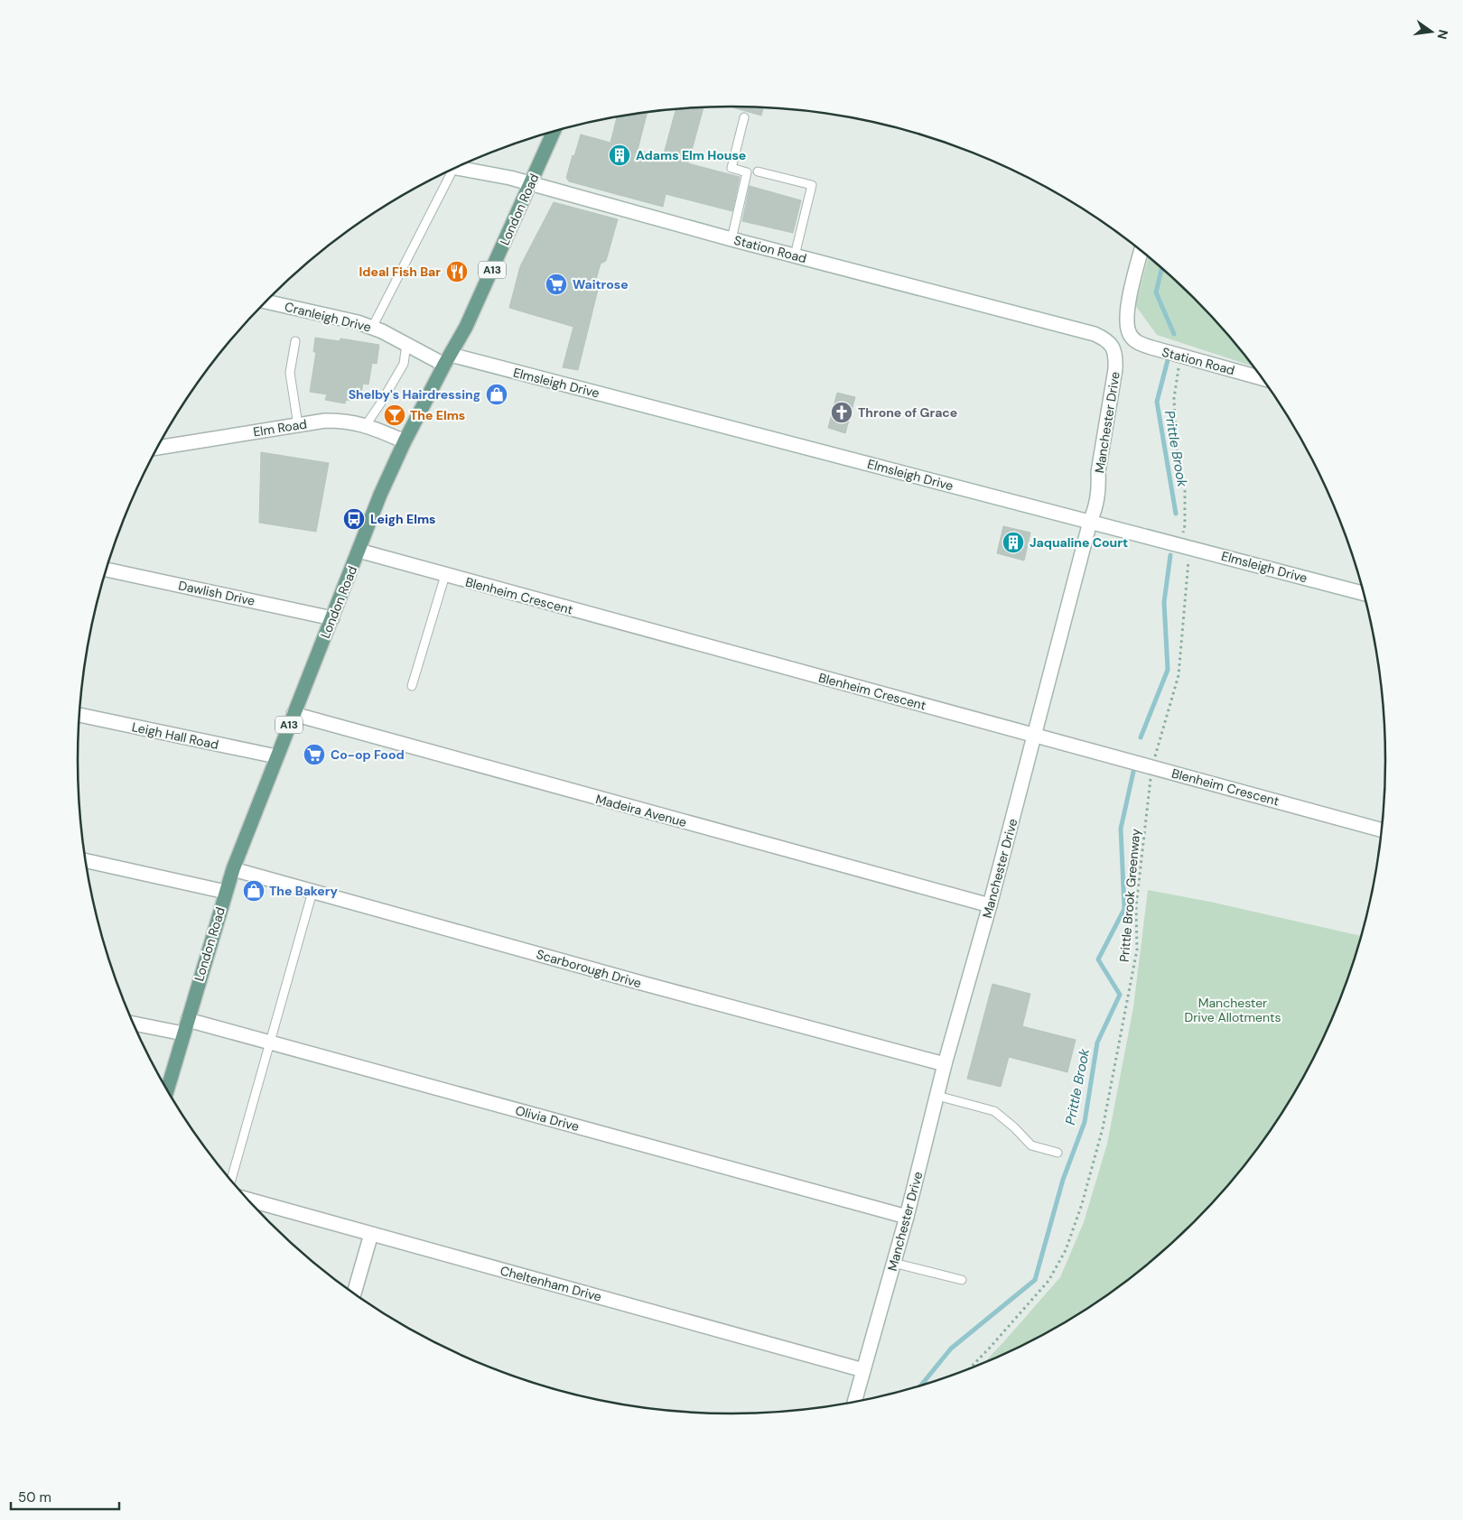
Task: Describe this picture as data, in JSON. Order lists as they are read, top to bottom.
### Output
{
  "streets": {
    "main road": ["London Road", "A13"],
    "street": [
      "Station Road",
      "Cranleigh Drive",
      "Elmsleigh Drive",
      "Manchester Drive",
      "Elm Road",
      "Dawlish Drive",
      "Blenheim Crescent",
      "Leigh Hall Road",
      "Madeira Avenue",
      "Scarborough Drive",
      "Olivia Drive",
      "Cheltenham Drive"
    ],
    "path": ["Prittle Brook Greenway"]
  },
  "crossings": [
    ["London Road", "Station Road"],
    ["London Road", "Cranleigh Drive"],
    ["London Road", "Elmsleigh Drive"],
    ["London Road", "Elm Road"],
    ["London Road", "Dawlish Drive"],
    ["London Road", "Blenheim Crescent"],
    ["London Road", "Leigh Hall Road"],
    ["London Road", "Madeira Avenue"],
    ["London Road", "Scarborough Drive"],
    ["London Road", "Olivia Drive"],
    ["Station Road", "Manchester Drive"],
    ["Cranleigh Drive", "Elmsleigh Drive"],
    ["Elmsleigh Drive", "Manchester Drive"],
    ["Elmsleigh Drive", "Prittle Brook Greenway"],
    ["Manchester Drive", "Blenheim Crescent"],
    ["Manchester Drive", "Madeira Avenue"],
    ["Manchester Drive", "Scarborough Drive"],
    ["Manchester Drive", "Olivia Drive"],
    ["Manchester Drive", "Cheltenham Drive"],
    ["Blenheim Crescent", "Prittle Brook Greenway"]
  ],
  "water": ["Prittle Brook"],
  "parks": ["Manchester Drive Allotments"],
  "places": {
    "building": ["Adams Elm House", "Jaqualine Court"],
    "restaurant": ["Ideal Fish Bar"],
    "supermarket": ["Waitrose", "Co-op Food"],
    "shop": ["Shelby's Hairdressing", "The Bakery"],
    "church": ["Throne of Grace"],
    "bar": ["The Elms"],
    "bus stop": ["Leigh Elms"]
  },
  "scale_bar": "50 m",
  "north": "right"
}
